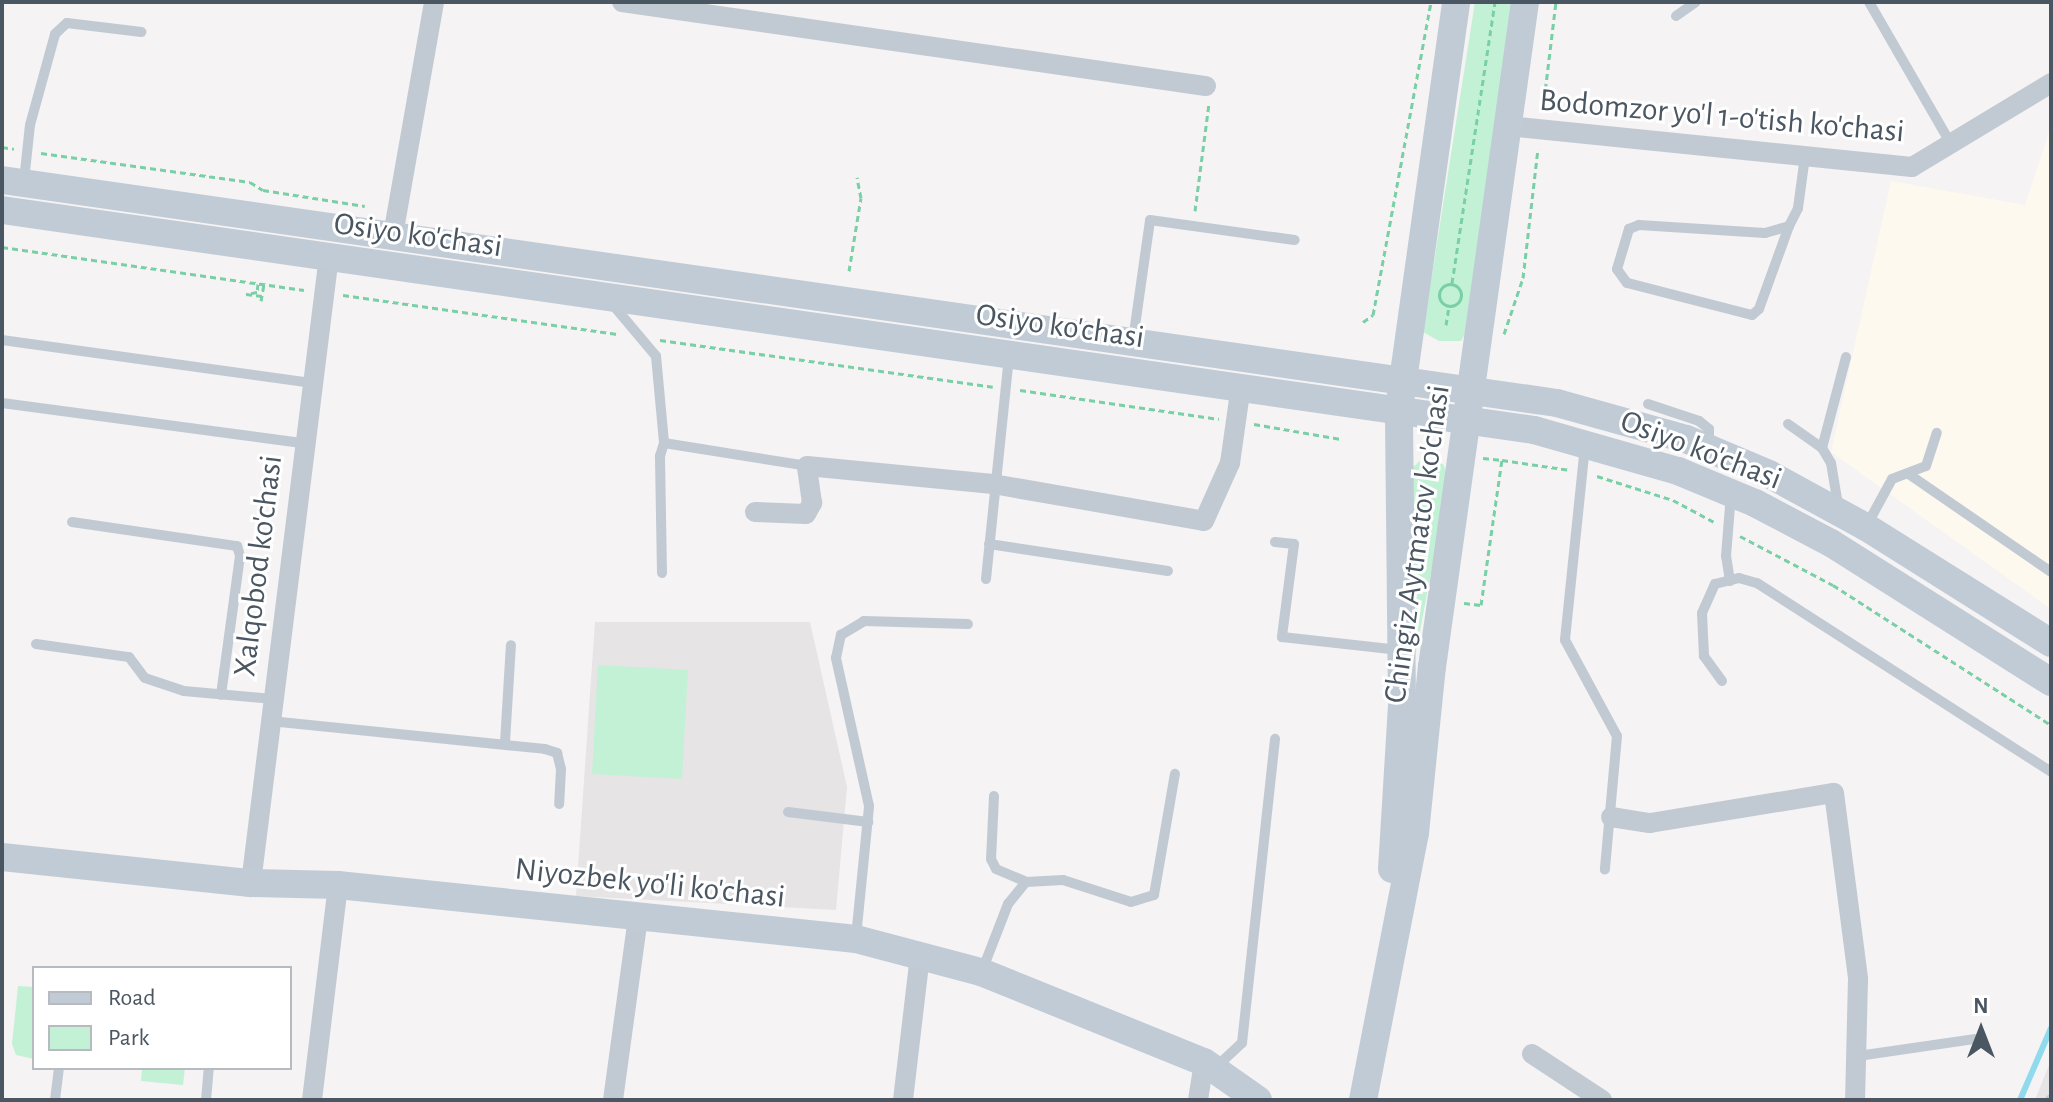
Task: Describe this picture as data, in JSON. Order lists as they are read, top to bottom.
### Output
{
  "streets": {
    "main road": ["Osiyo ko'chasi", "Chingiz Aytmatov ko'chasi", "Niyozbek yo'li ko'chasi"],
    "street": ["Bodomzor yo'l 1-o'tish ko'chasi", "Xalqobod ko'chasi"]
  },
  "crossings": [
    ["Bodomzor yo'l 1-o'tish ko'chasi", "Chingiz Aytmatov ko'chasi"],
    ["Osiyo ko'chasi", "Chingiz Aytmatov ko'chasi"],
    ["Osiyo ko'chasi", "Xalqobod ko'chasi"],
    ["Xalqobod ko'chasi", "Niyozbek yo'li ko'chasi"]
  ],
  "legend": ["Road", "Park"],
  "north": "top"
}
